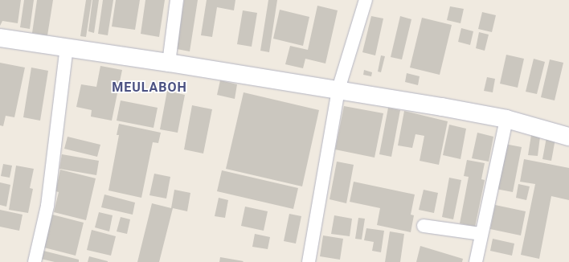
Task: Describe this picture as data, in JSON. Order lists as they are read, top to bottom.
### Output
{
  "districts": ["MEULABOH"]
}
